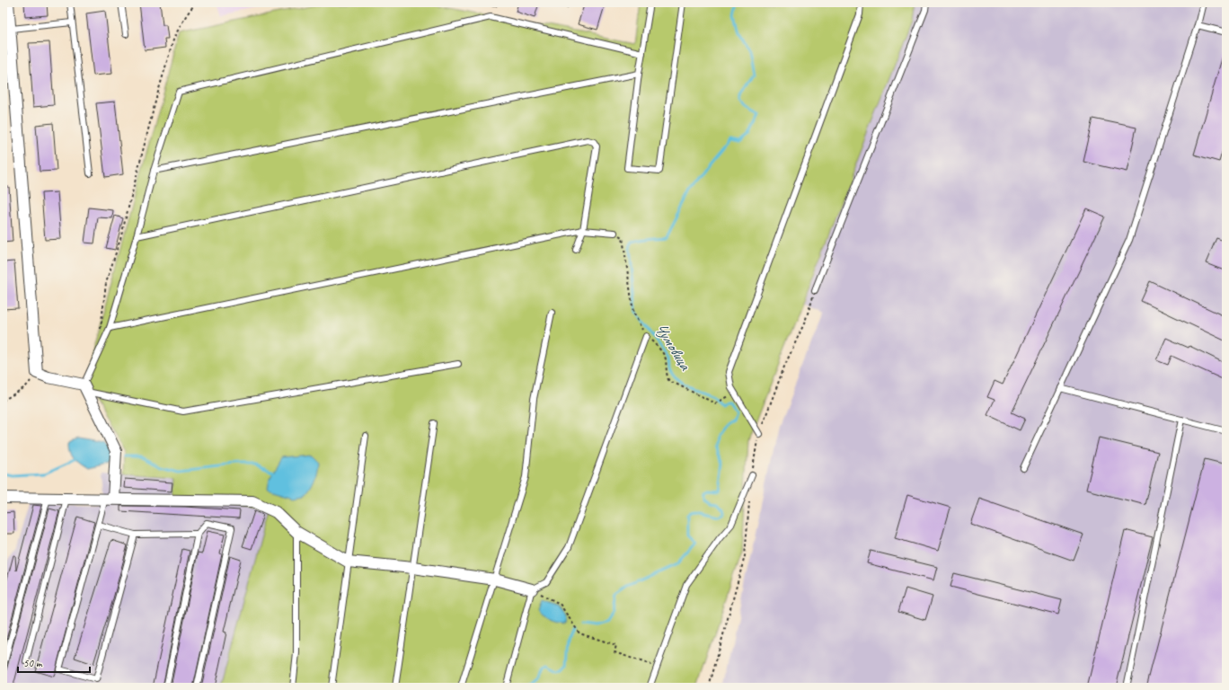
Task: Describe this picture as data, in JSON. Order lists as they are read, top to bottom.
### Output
{
  "water": ["Чумовица"],
  "scale_bar": "50 m"
}
